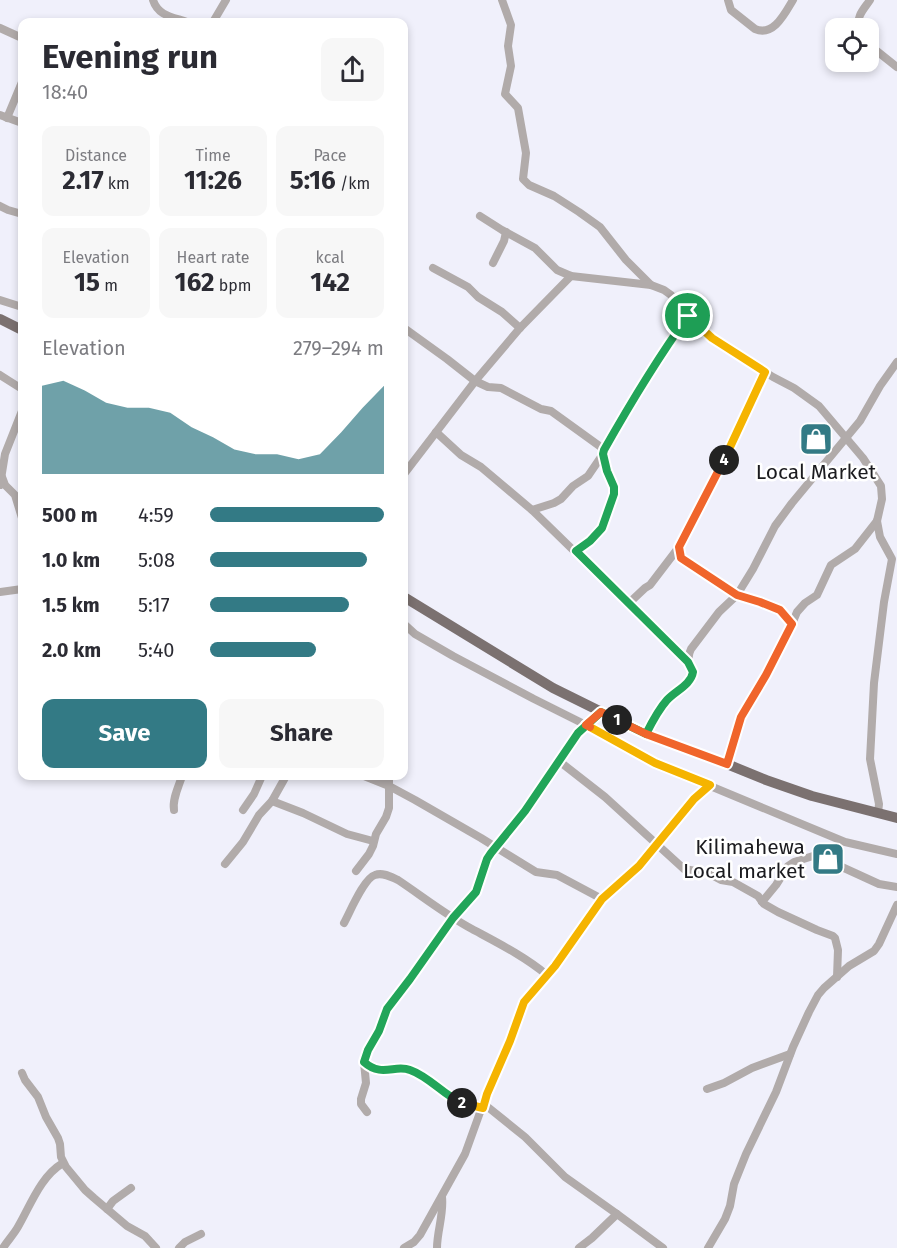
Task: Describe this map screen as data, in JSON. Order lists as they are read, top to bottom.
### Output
{
  "places": {
    "shop": ["Local Market", "Kilimahewa Local market"]
  },
  "page": {
    "heading": ["Evening run", "18:40"],
    "stats": [
      ["Distance", "2.17 km"],
      ["Time", "11:26"],
      ["Pace", "5:16 /km"],
      ["Elevation", "15 m"],
      ["Heart rate", "162 bpm"],
      ["kcal", "142"]
    ],
    "chart": ["Elevation", "279–294 m"],
    "pins": ["4", "1", "2"],
    "list": [
      {
        "name": "500 m",
        "note": "4:59"
      },
      {
        "name": "1.0 km",
        "note": "5:08"
      },
      {
        "name": "1.5 km",
        "note": "5:17"
      },
      {
        "name": "2.0 km",
        "note": "5:40"
      }
    ],
    "buttons": ["Save", "Share"]
  }
}
